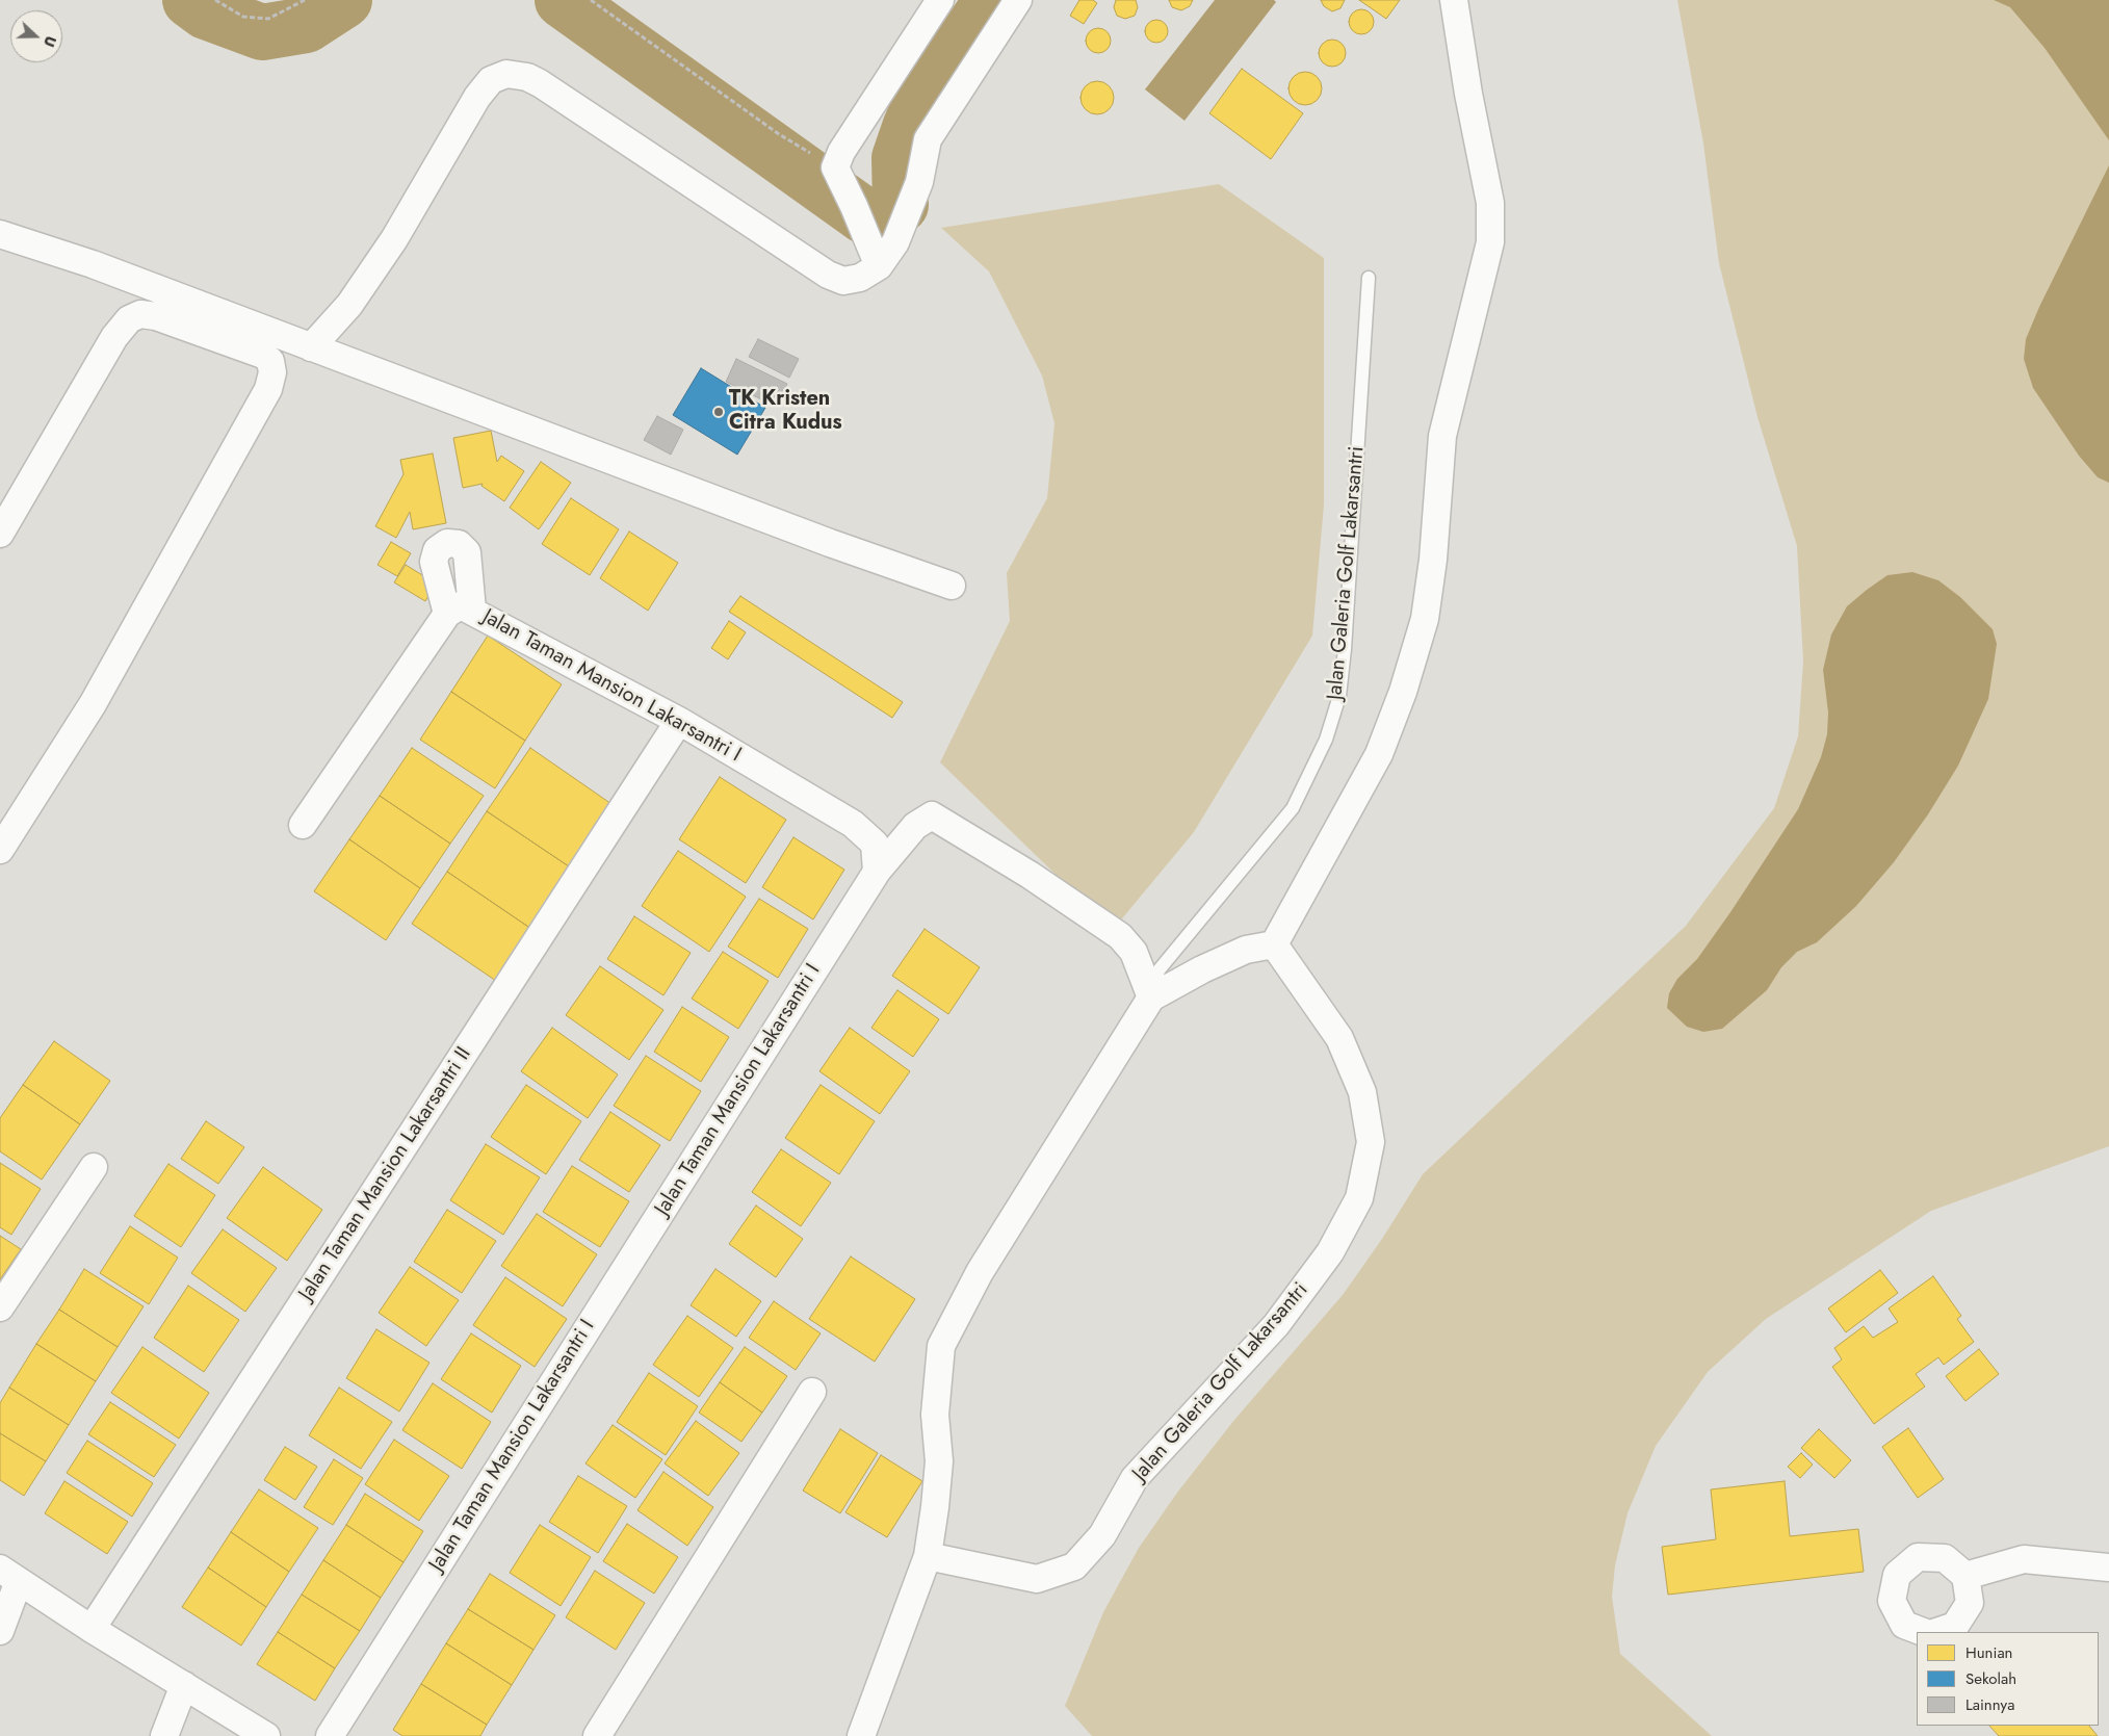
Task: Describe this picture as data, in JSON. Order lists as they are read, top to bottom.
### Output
{
  "streets": {
    "street": ["Jalan Galeria Golf Lakarsantri", "Jalan Taman Mansion Lakarsantri I", "Jalan Taman Mansion Lakarsantri II"]
  },
  "crossings": [
    ["Jalan Taman Mansion Lakarsantri I", "Jalan Taman Mansion Lakarsantri II"]
  ],
  "places": ["TK Kristen Citra Kudus"],
  "legend": ["Hunian", "Sekolah", "Lainnya"],
  "north": "right"
}
